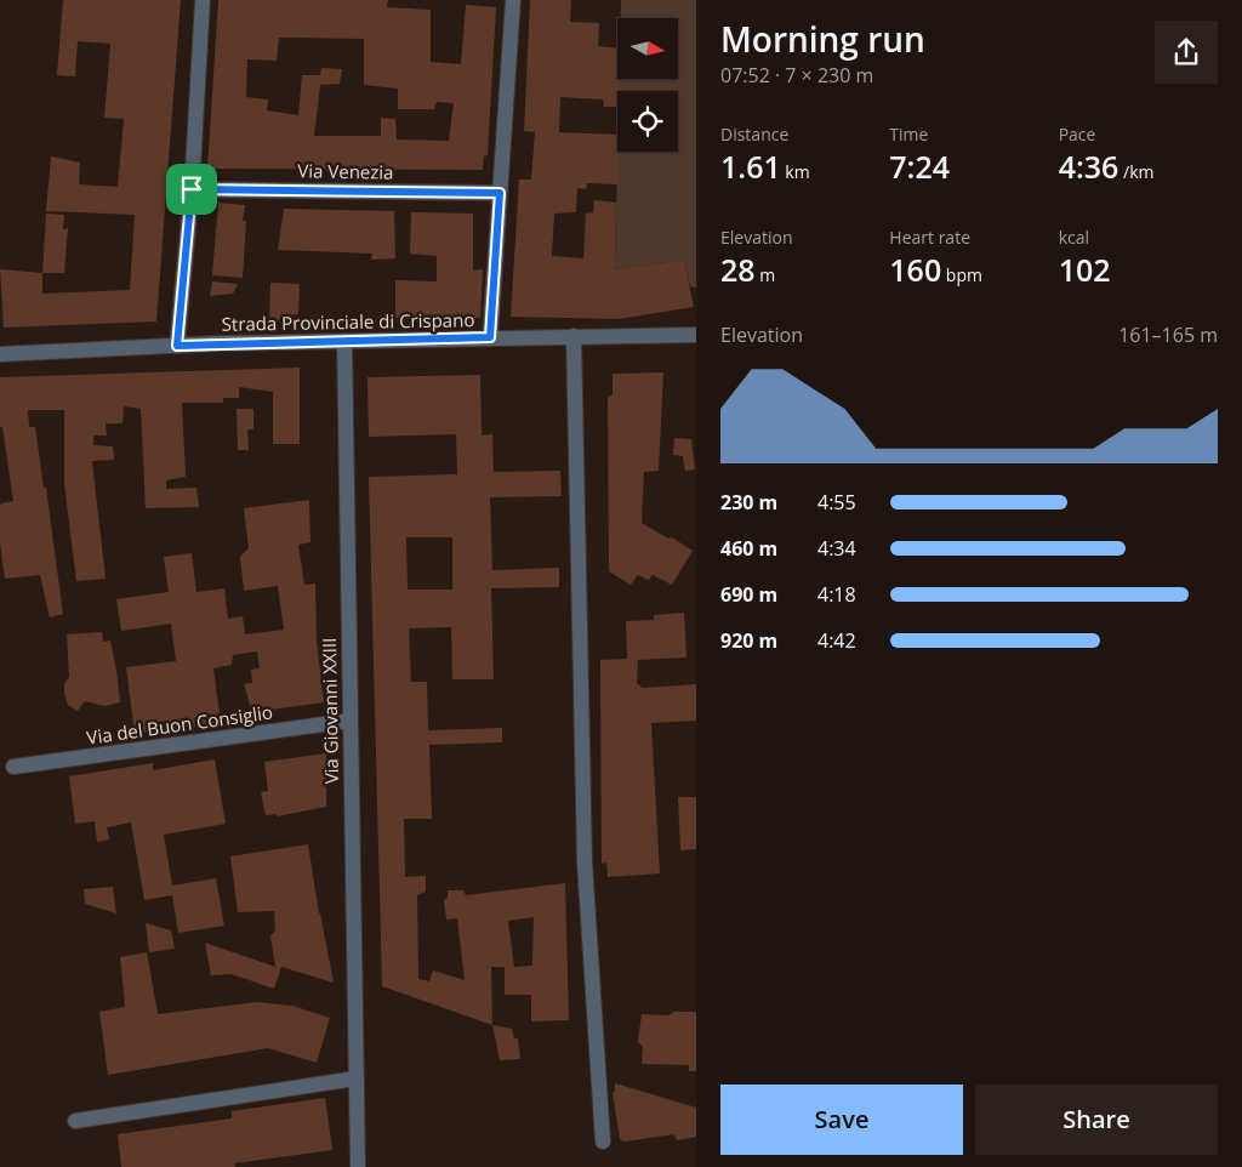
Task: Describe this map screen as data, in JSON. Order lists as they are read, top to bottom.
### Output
{
  "streets": {
    "street": [
      "Via Venezia",
      "Strada Provinciale di Crispano",
      "Via Giovanni XXIII",
      "Via del Buon Consiglio"
    ]
  },
  "crossings": [
    ["Strada Provinciale di Crispano", "Via Giovanni XXIII"],
    ["Via Giovanni XXIII", "Via del Buon Consiglio"]
  ],
  "north": "right",
  "page": {
    "heading": ["Morning run", "07:52 · 7 × 230 m"],
    "stats": [
      ["Distance", "1.61 km"],
      ["Time", "7:24"],
      ["Pace", "4:36 /km"],
      ["Elevation", "28 m"],
      ["Heart rate", "160 bpm"],
      ["kcal", "102"]
    ],
    "chart": ["Elevation", "161–165 m"],
    "list": [
      {
        "name": "230 m",
        "note": "4:55"
      },
      {
        "name": "460 m",
        "note": "4:34"
      },
      {
        "name": "690 m",
        "note": "4:18"
      },
      {
        "name": "920 m",
        "note": "4:42"
      }
    ],
    "buttons": ["Save", "Share"]
  }
}
